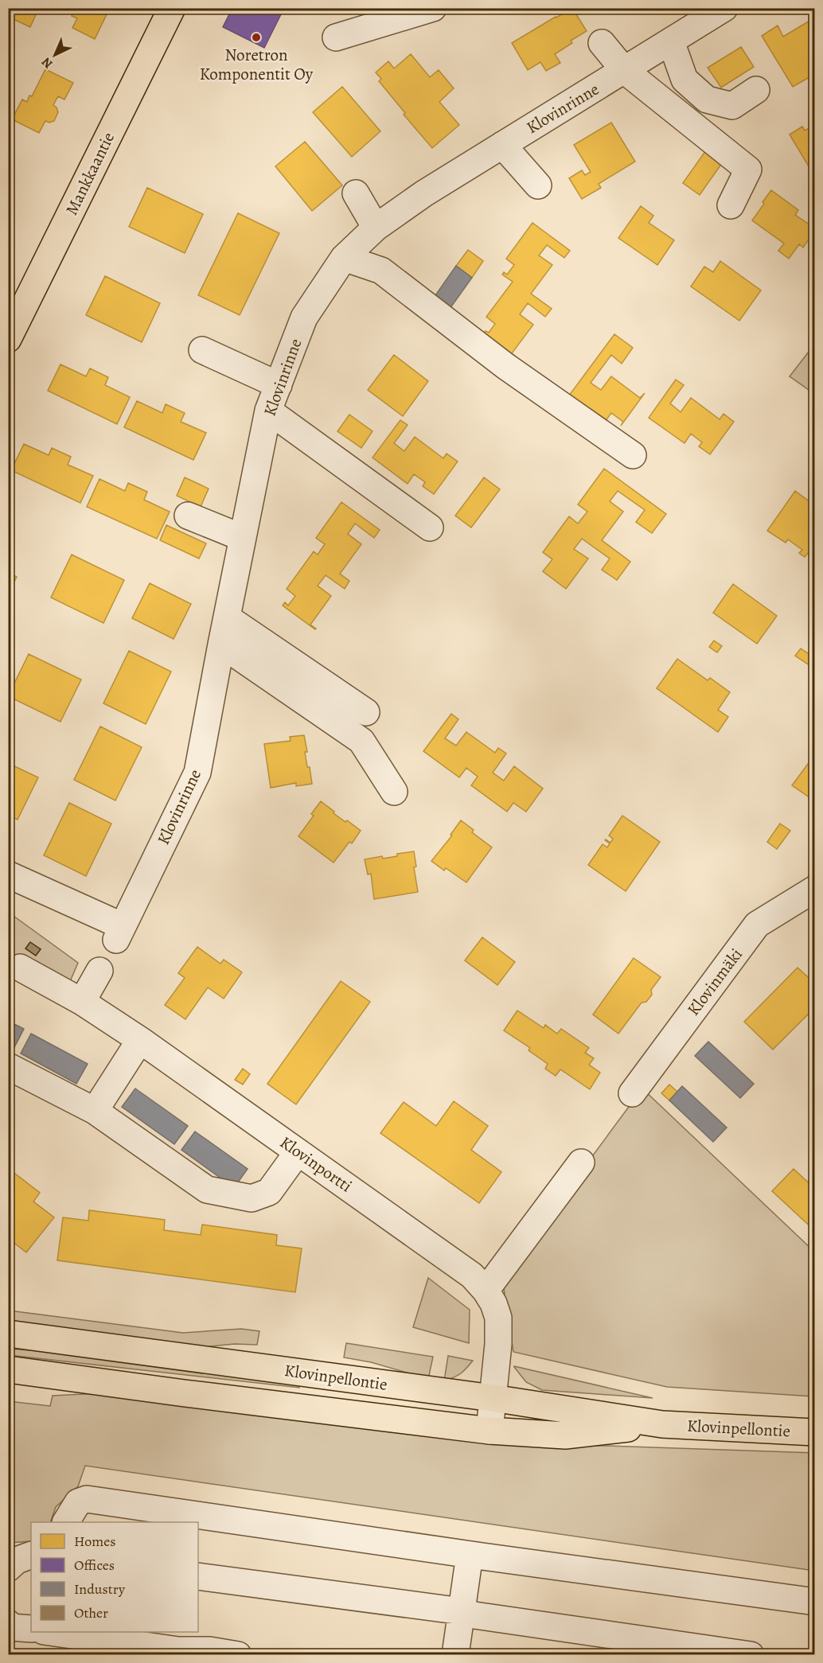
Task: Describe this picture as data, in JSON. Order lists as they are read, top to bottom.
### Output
{
  "streets": {
    "main road": ["Mankkaantie", "Klovinpellontie"],
    "street": ["Klovinrinne", "Klovinmäki", "Klovinportti"]
  },
  "crossings": [
    ["Klovinportti", "Klovinpellontie"]
  ],
  "places": ["Noretron Komponentit Oy"],
  "legend": [
    "Homes",
    "Offices",
    "Industry",
    "Other"
  ],
  "north": "bottom left"
}
